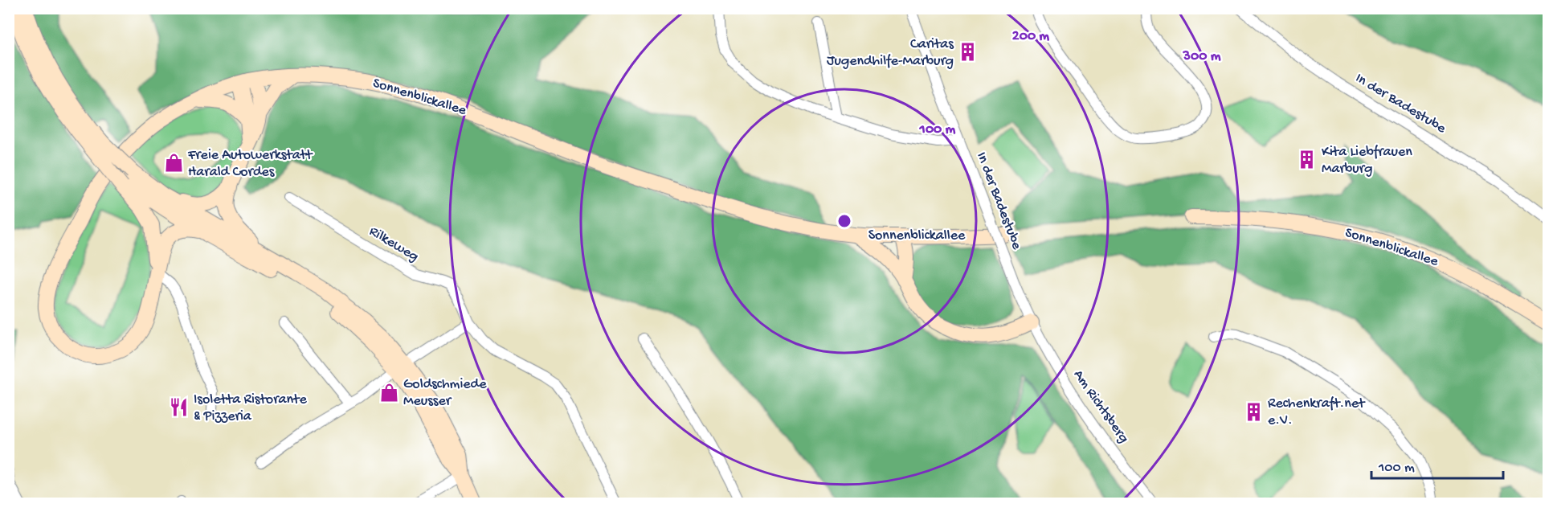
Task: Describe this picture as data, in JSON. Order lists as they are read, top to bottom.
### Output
{
  "streets": {
    "main road": ["Sonnenblickallee"],
    "street": ["In der Badestube", "Rilkeweg", "Am Richtsberg"]
  },
  "crossings": [
    ["In der Badestube", "Am Richtsberg"]
  ],
  "places": {
    "building": ["Caritas Jugendhilfe-Marburg", "Kita Liebfrauen Marburg", "Rechenkraft.net e.V."],
    "shop": ["Freie Autowerkstatt Harald Cordes", "Goldschmiede Meusser"],
    "restaurant": ["Isoletta Ristorante & Pizzeria"]
  },
  "scale_bar": "100 m",
  "rings": ["200 m", "300 m", "100 m"]
}
